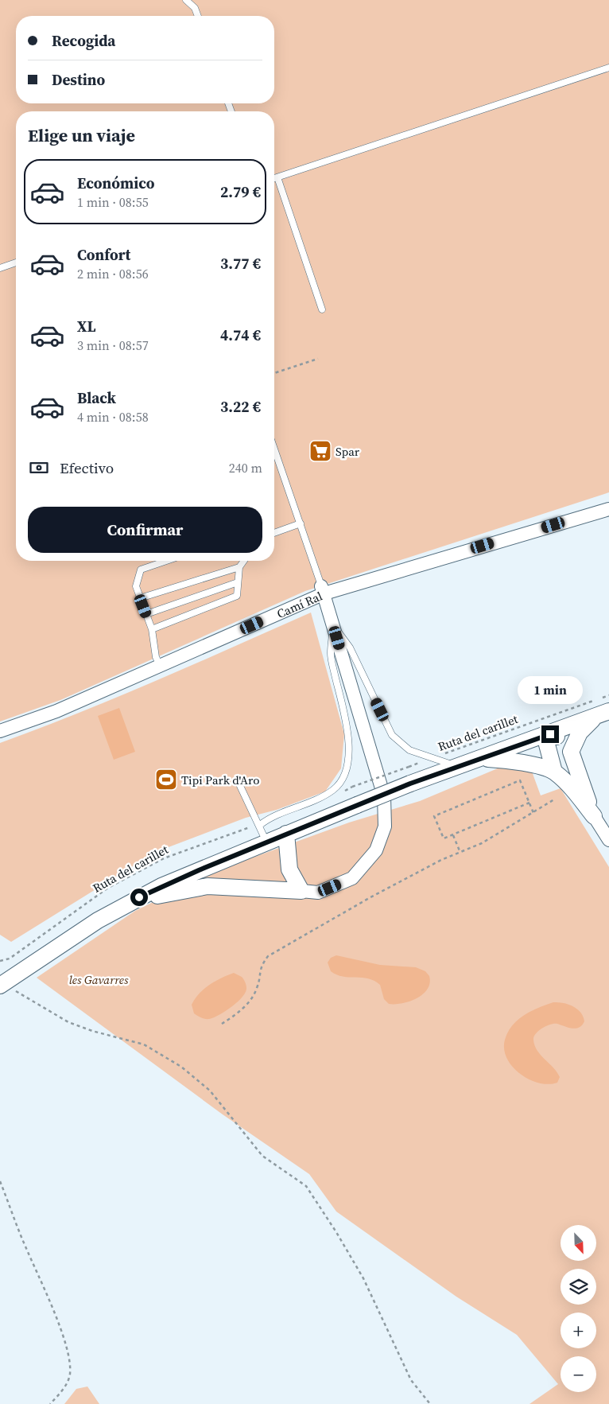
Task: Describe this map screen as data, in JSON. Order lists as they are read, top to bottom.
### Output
{
  "streets": {
    "street": ["Camí Ral"],
    "path": ["Ruta del carillet"]
  },
  "parks": ["les Gavarres"],
  "places": {
    "supermarket": ["Spar"],
    "sports": ["Tipi Park d'Aro"]
  },
  "north": "bottom right",
  "page": {
    "banner": ["Recogida", "Destino"],
    "heading": "Elige un viaje",
    "list": [
      {
        "name": "Económico",
        "note": "1 min · 08:55",
        "value": "2.79 €"
      },
      {
        "name": "Confort",
        "note": "2 min · 08:56",
        "value": "3.77 €"
      },
      {
        "name": "XL",
        "note": "3 min · 08:57",
        "value": "4.74 €"
      },
      {
        "name": "Black",
        "note": "4 min · 08:58",
        "value": "3.22 €"
      }
    ],
    "pay": ["Efectivo", "240 m"],
    "buttons": "Confirmar",
    "bubble": "1 min",
    "map_buttons": ["+", "−"]
  }
}
